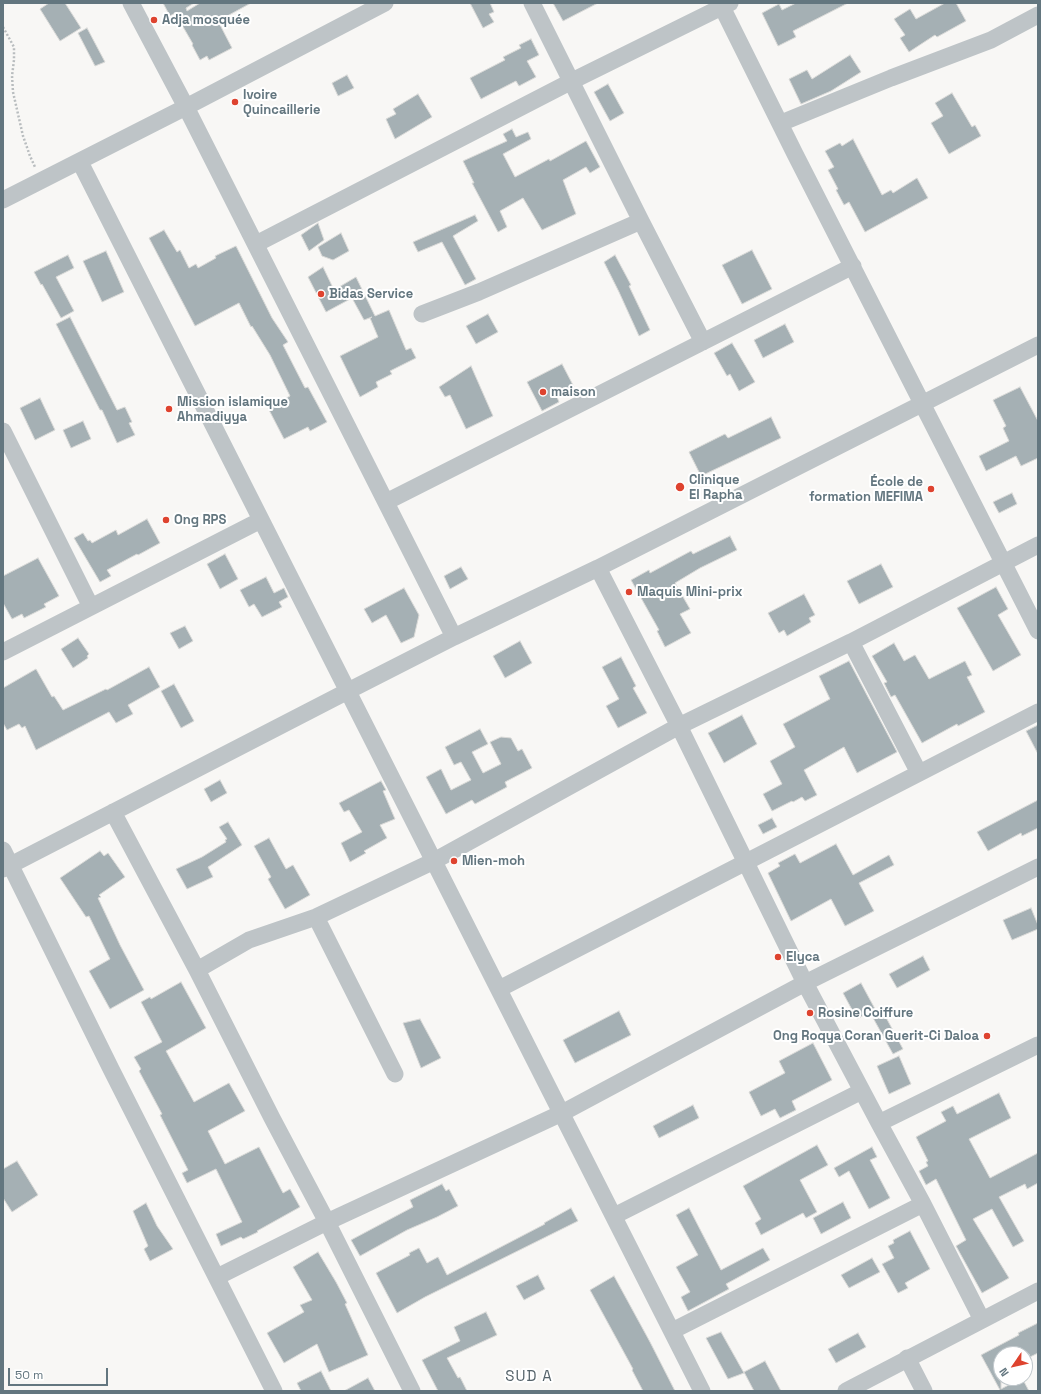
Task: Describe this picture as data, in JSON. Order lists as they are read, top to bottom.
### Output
{
  "districts": ["SUD A"],
  "places": [
    "Adja mosquée",
    "Ivoire Quincaillerie",
    "Bidas Service",
    "maison",
    "Mission islamique Ahmadiyya",
    "Clinique El Rapha",
    "École de formation MEFIMA",
    "Ong RPS",
    "Maquis Mini-prix",
    "Mien-moh",
    "Elyca",
    "Rosine Coiffure",
    "Ong Roqya Coran Guerit-Ci Daloa"
  ],
  "scale_bar": "50 m",
  "north": "bottom left"
}
